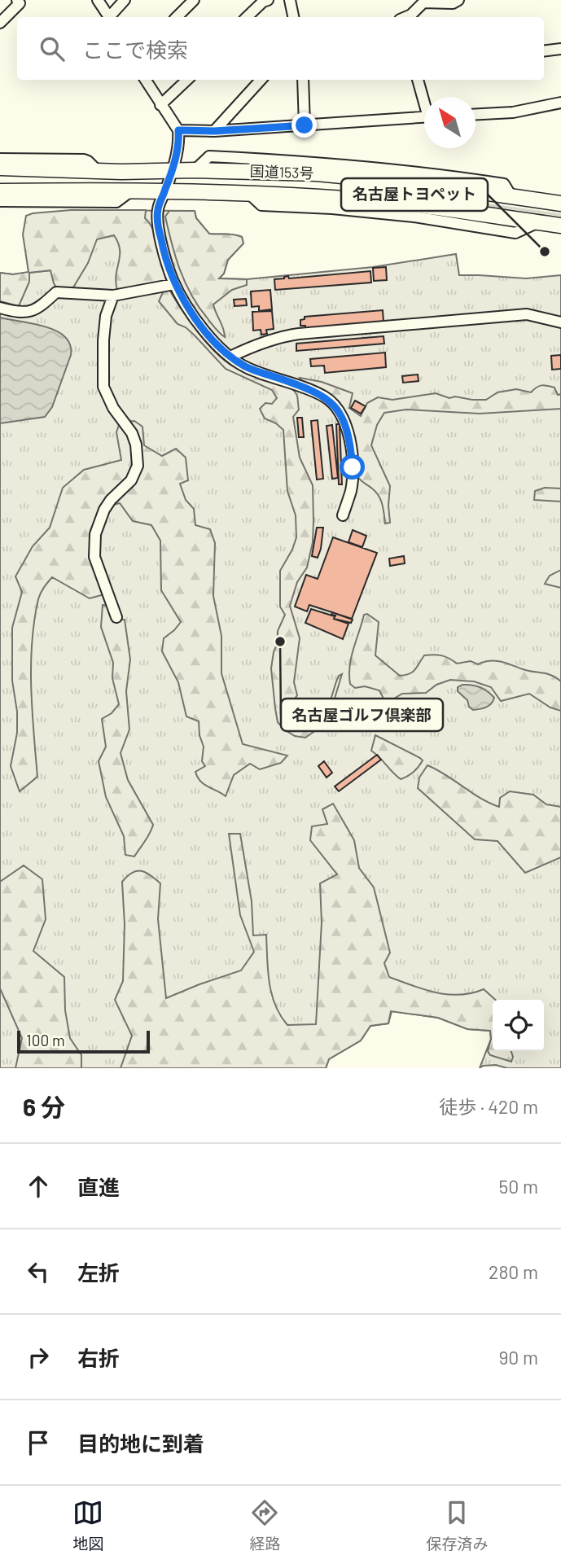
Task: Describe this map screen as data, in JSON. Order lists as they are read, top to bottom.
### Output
{
  "streets": {
    "highway": ["国道153号"]
  },
  "places": ["名古屋トヨペット", "名古屋ゴルフ倶楽部"],
  "scale_bar": "100 m",
  "north": "top left",
  "page": {
    "search": "ここで検索",
    "scale": "100 m",
    "heading": ["6 分", "徒歩 · 420 m"],
    "list": [
      ["直進", "50 m"],
      ["左折", "280 m"],
      ["右折", "90 m"],
      "目的地に到着"
    ],
    "nav": ["地図", "経路", "保存済み"]
  }
}
